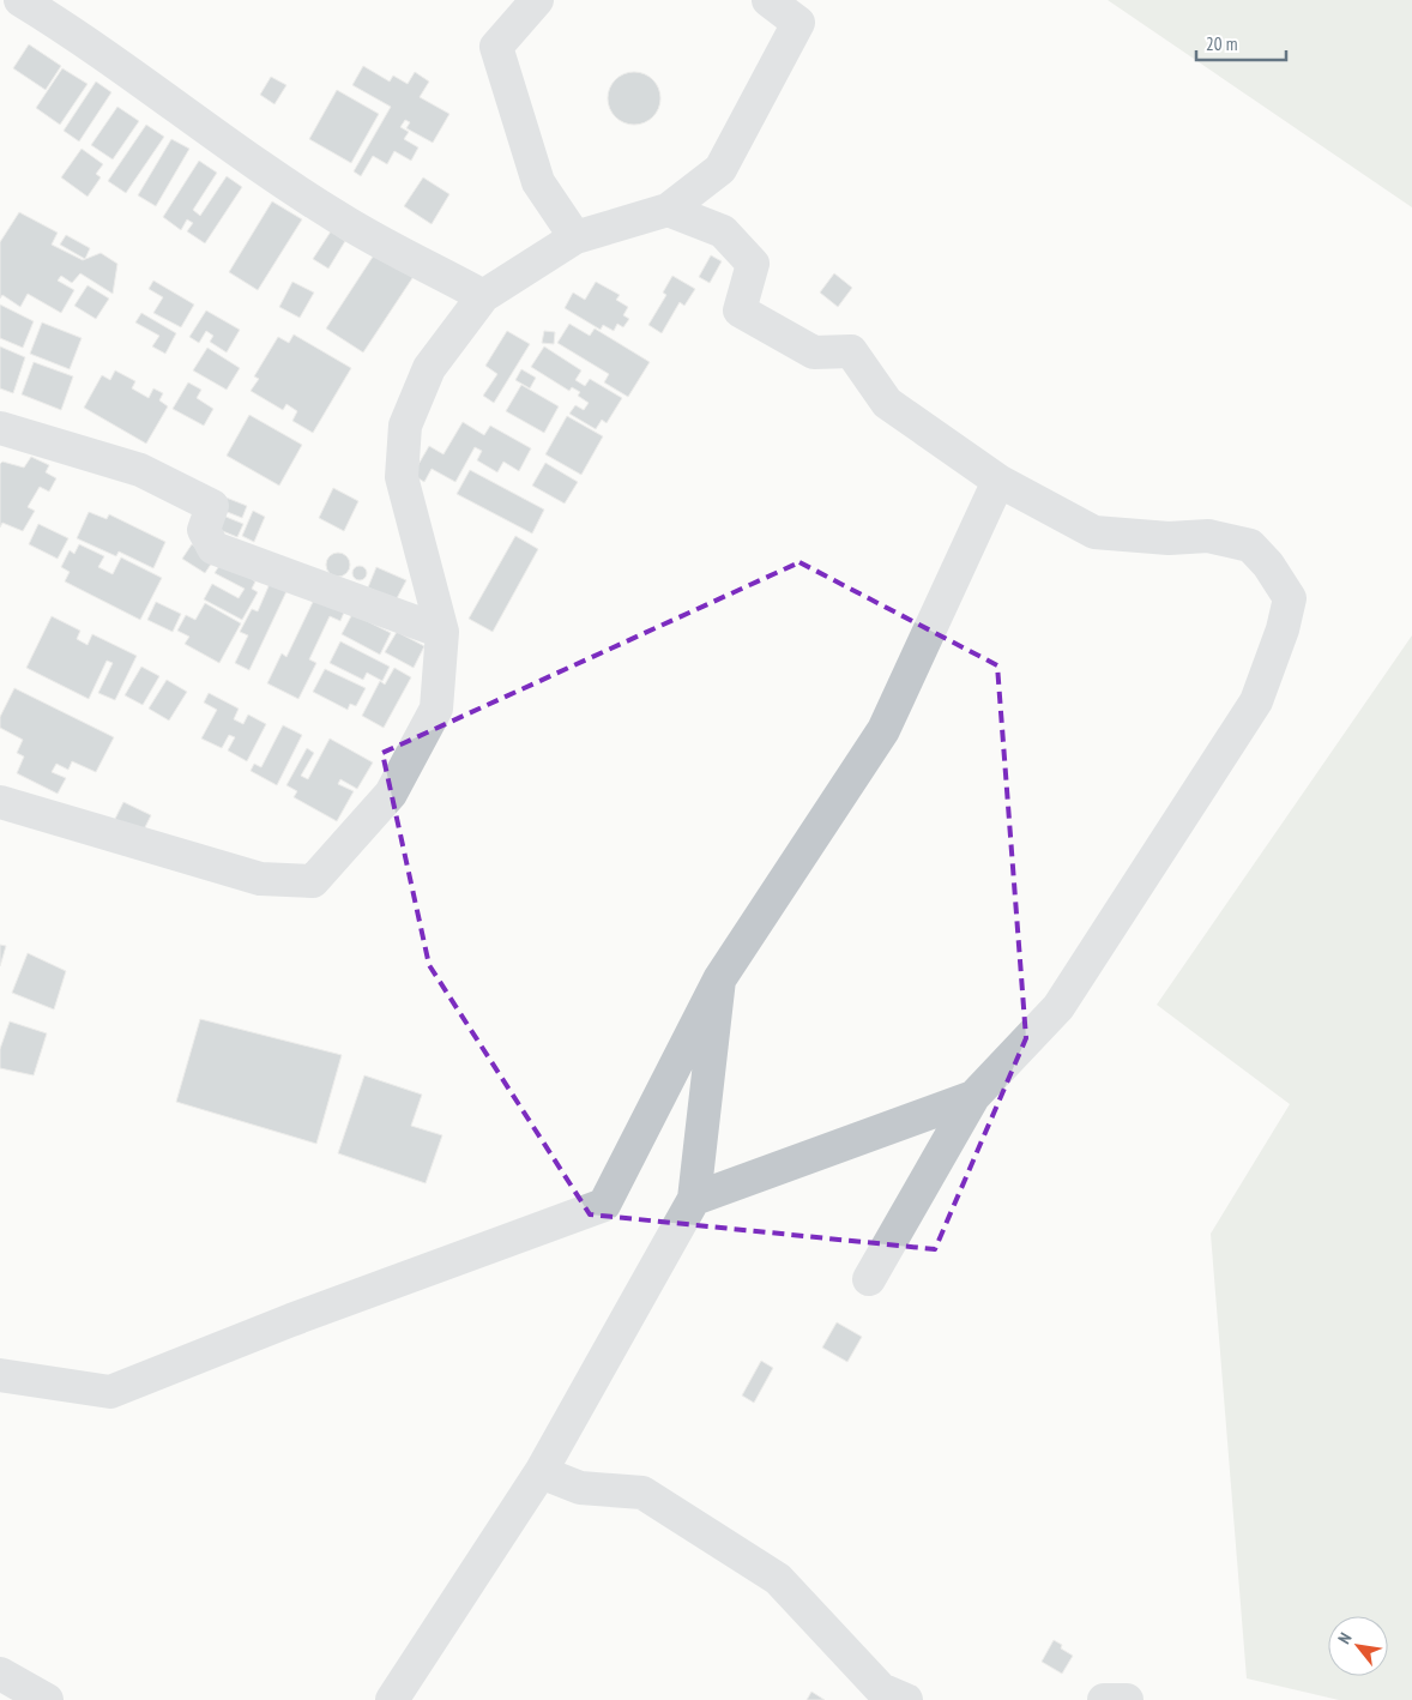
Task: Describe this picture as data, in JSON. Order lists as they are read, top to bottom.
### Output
{
  "scale_bar": "20 m",
  "north": "top left"
}
